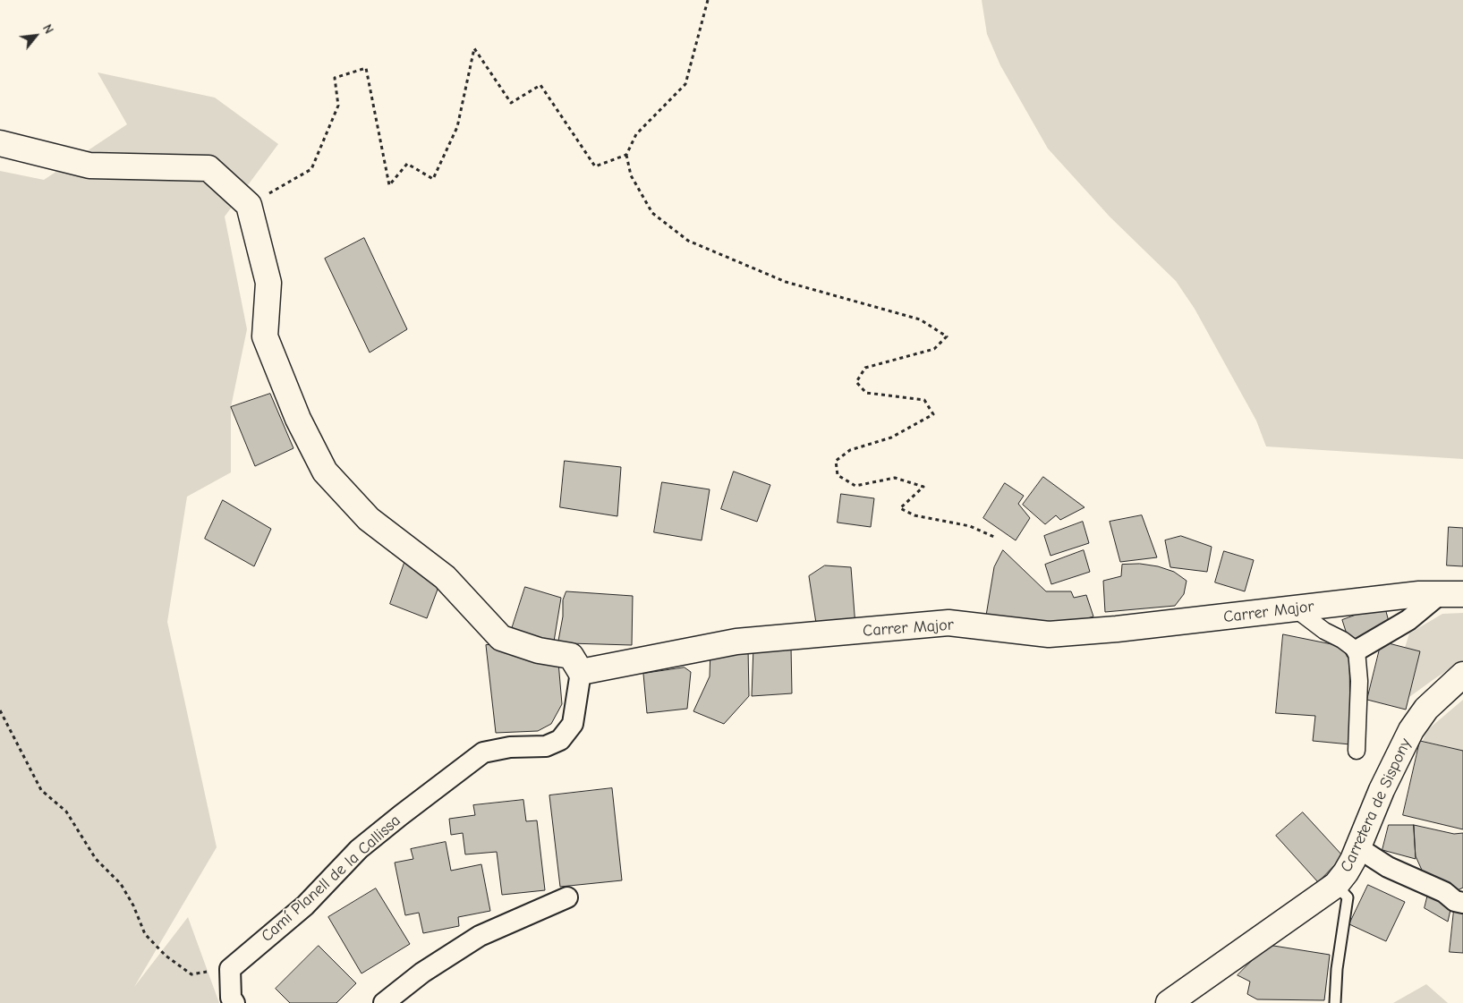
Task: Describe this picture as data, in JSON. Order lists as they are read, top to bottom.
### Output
{
  "streets": {
    "street": ["Carrer Major", "Carretera de Sispony", "Camí Planell de la Callissa"]
  },
  "crossings": [
    ["Carrer Major", "Camí Planell de la Callissa"]
  ],
  "north": "top right"
}
